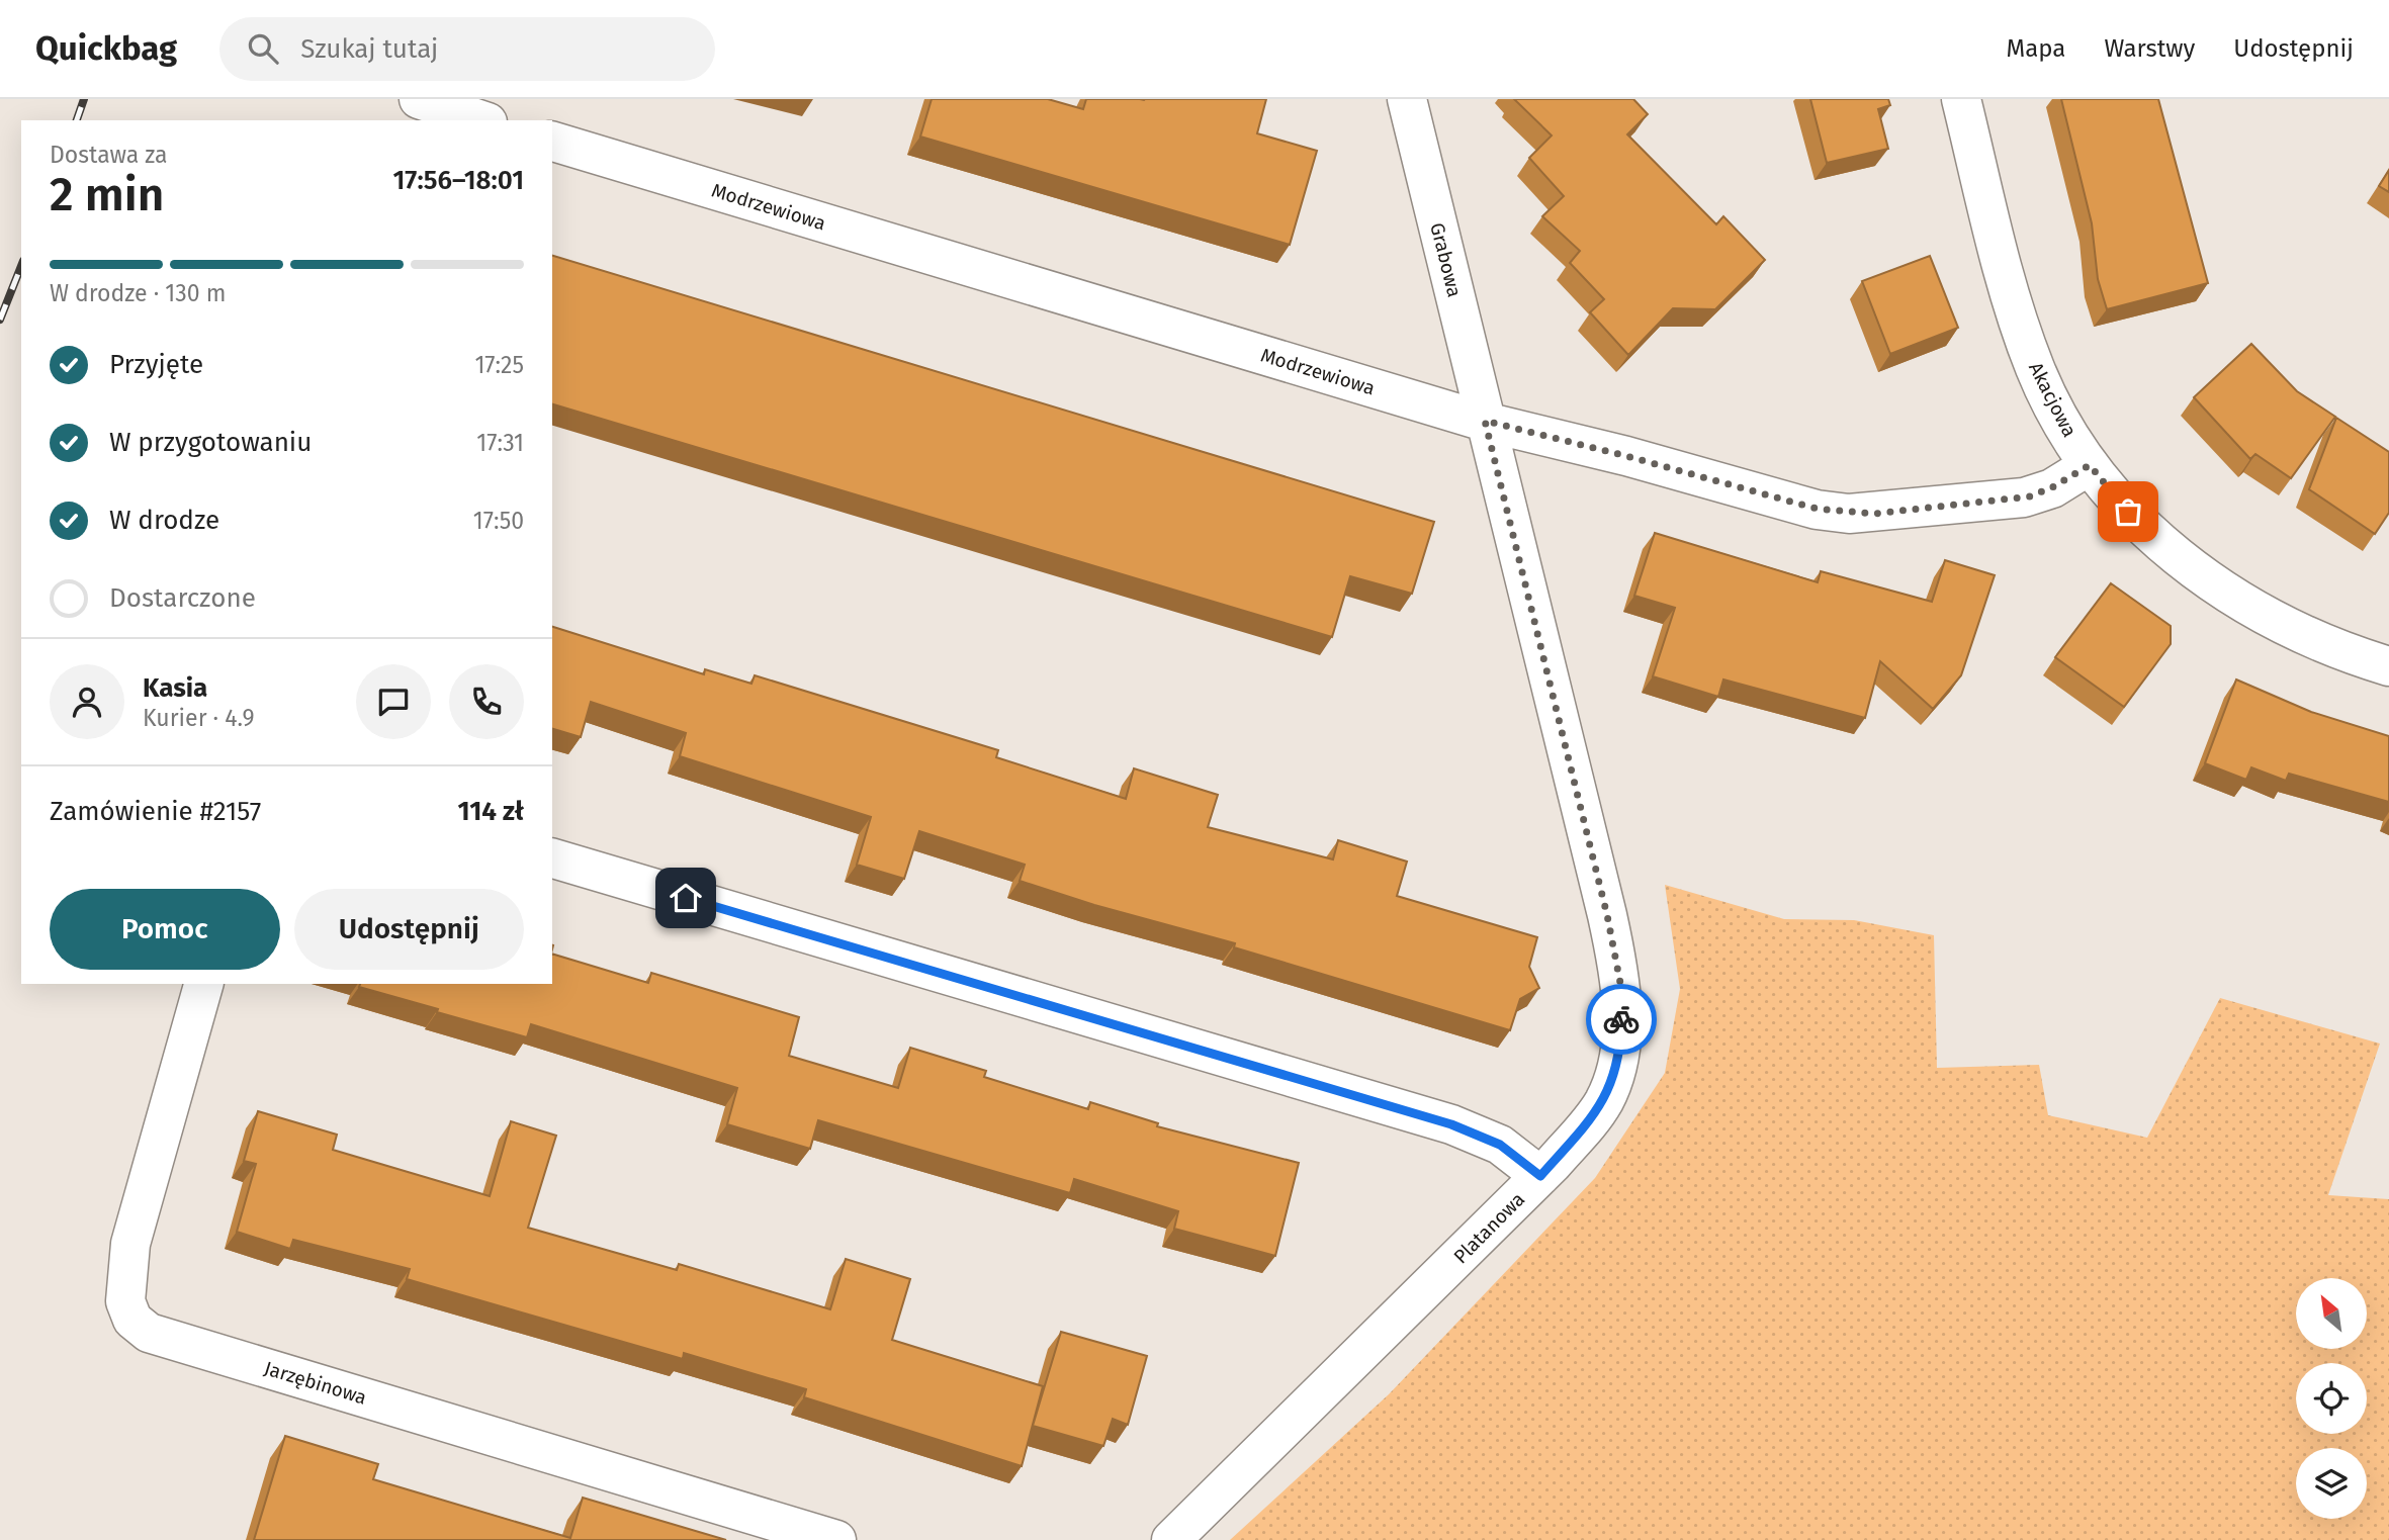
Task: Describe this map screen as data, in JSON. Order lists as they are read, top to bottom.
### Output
{
  "streets": {
    "street": [
      "Modrzewiowa",
      "Grabowa",
      "Akacjowa",
      "Platanowa",
      "Jarzębinowa"
    ]
  },
  "crossings": [
    ["Modrzewiowa", "Grabowa"],
    ["Modrzewiowa", "Akacjowa"],
    ["Modrzewiowa", "Platanowa"],
    ["Grabowa", "Platanowa"]
  ],
  "north": "top left",
  "page": {
    "header": "Quickbag",
    "search": "Szukaj tutaj",
    "nav": ["Mapa", "Warstwy", "Udostępnij"],
    "heading": ["2 min", "Dostawa za", "17:56–18:01"],
    "panel": [
      "Kasia",
      "Kurier · 4.9",
      "Zamówienie #2157",
      "114 zł"
    ],
    "bar": "W drodze · 130 m",
    "list": [
      ["Przyjęte", "17:25"],
      ["W przygotowaniu", "17:31"],
      ["W drodze", "17:50"],
      "Dostarczone"
    ],
    "buttons": ["Pomoc", "Udostępnij"]
  }
}
